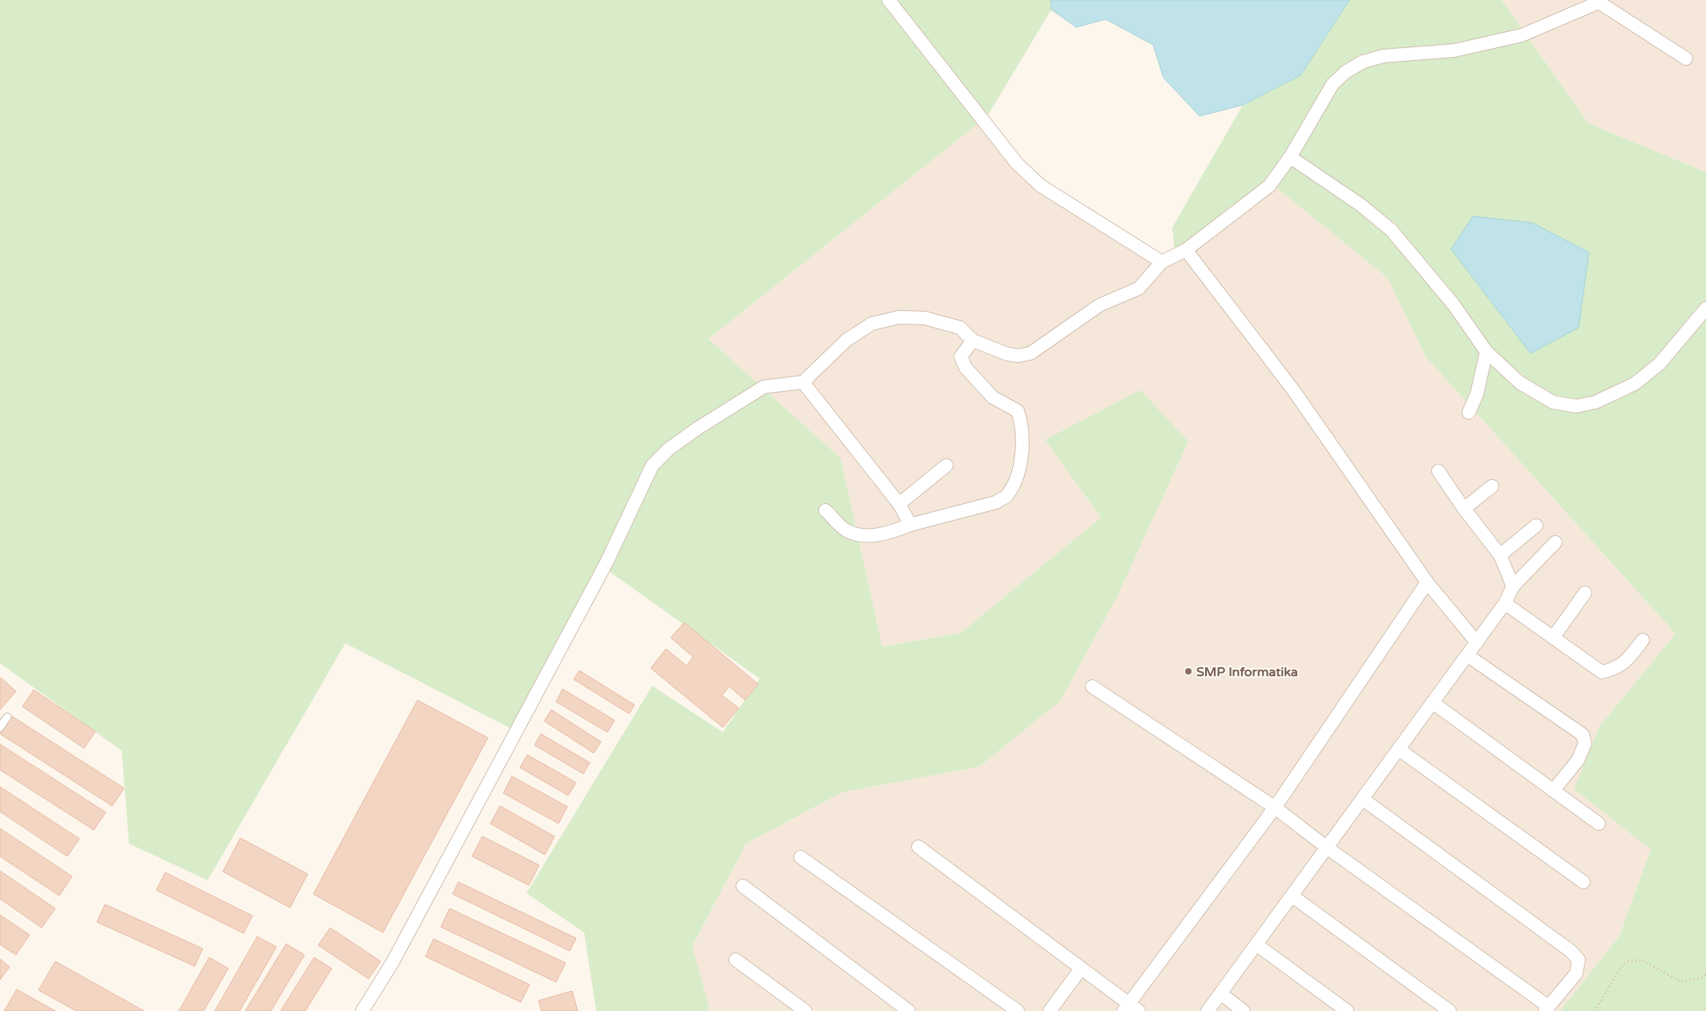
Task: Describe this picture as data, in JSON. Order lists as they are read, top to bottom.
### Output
{
  "places": ["SMP Informatika"]
}
